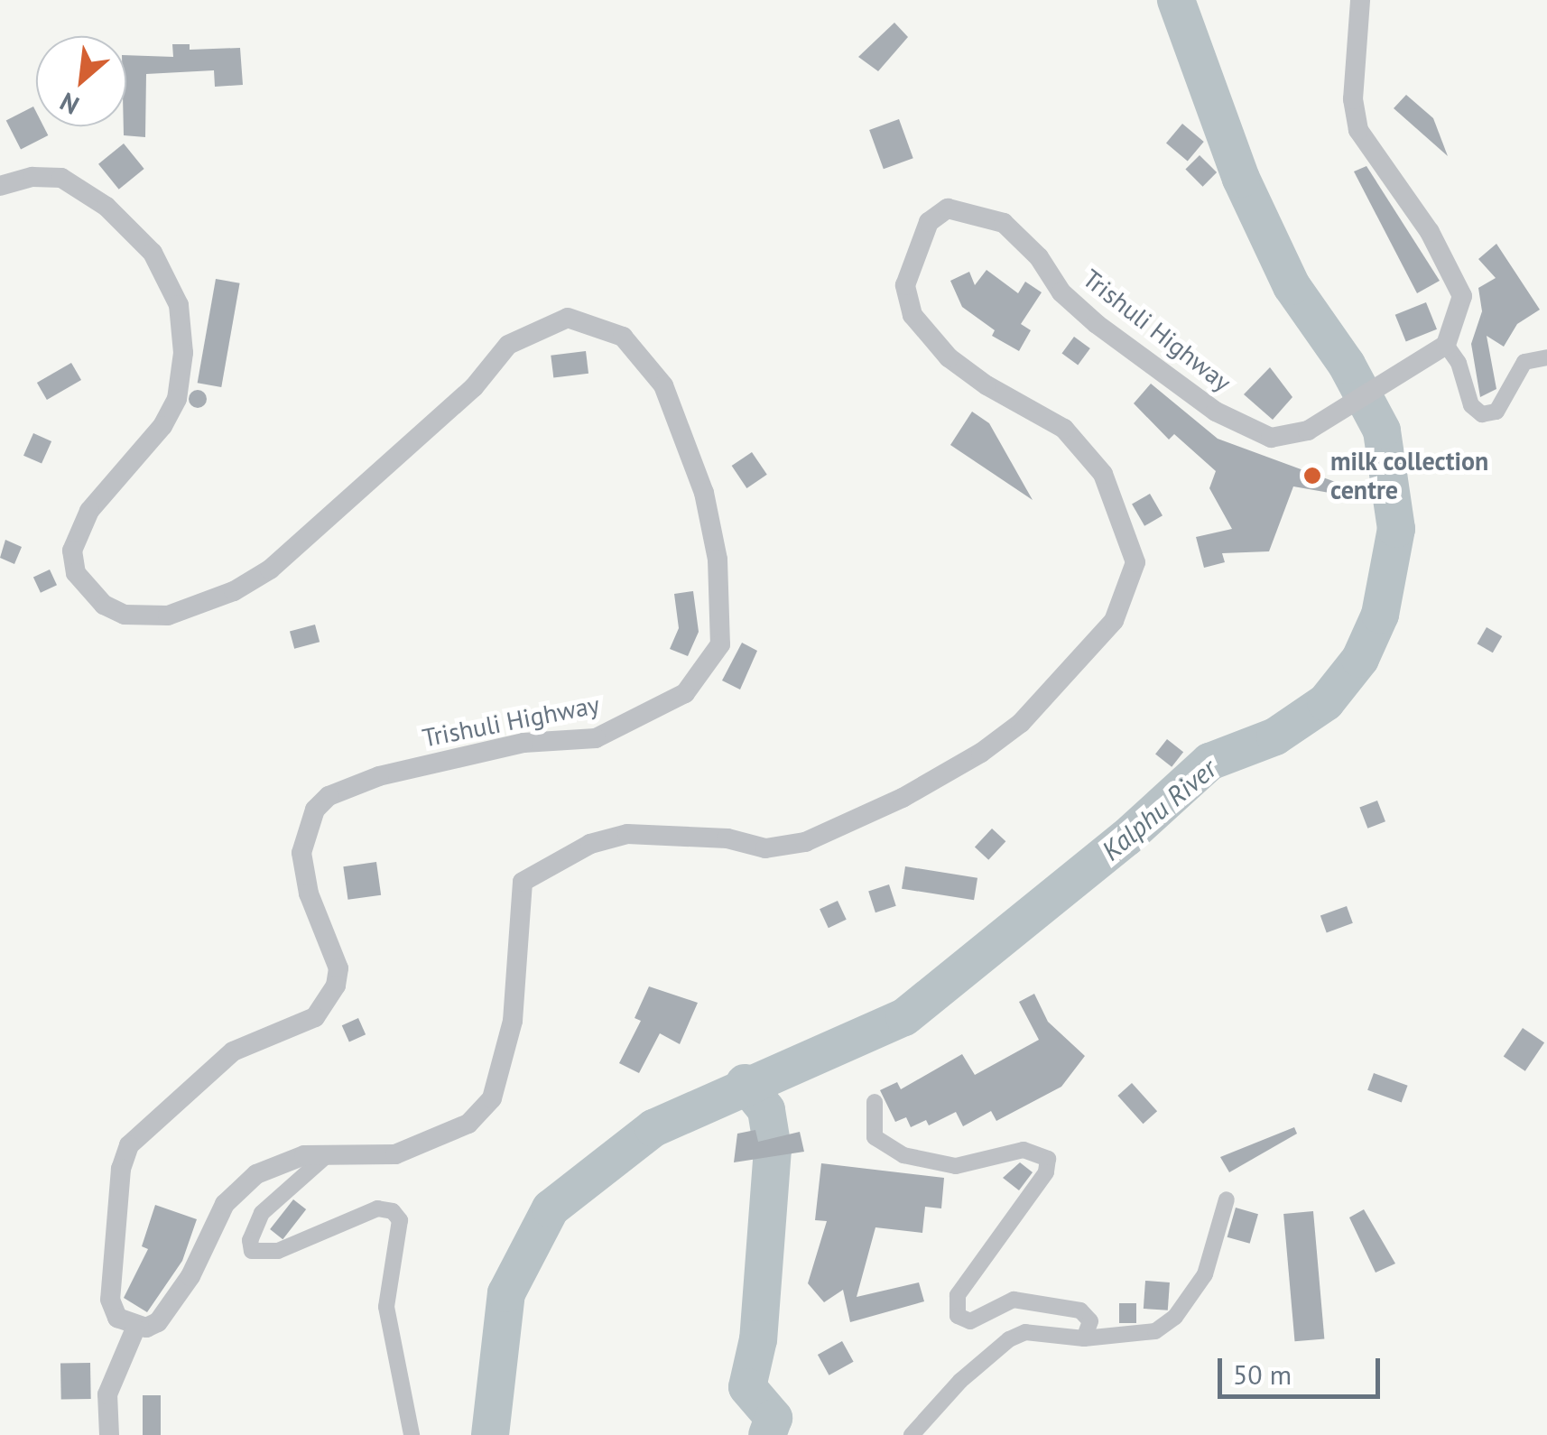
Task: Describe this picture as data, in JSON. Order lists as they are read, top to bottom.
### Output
{
  "streets": {
    "street": ["Trishuli Highway"]
  },
  "water": ["Kalphu River"],
  "places": ["milk collection centre"],
  "scale_bar": "50 m",
  "north": "bottom left"
}
